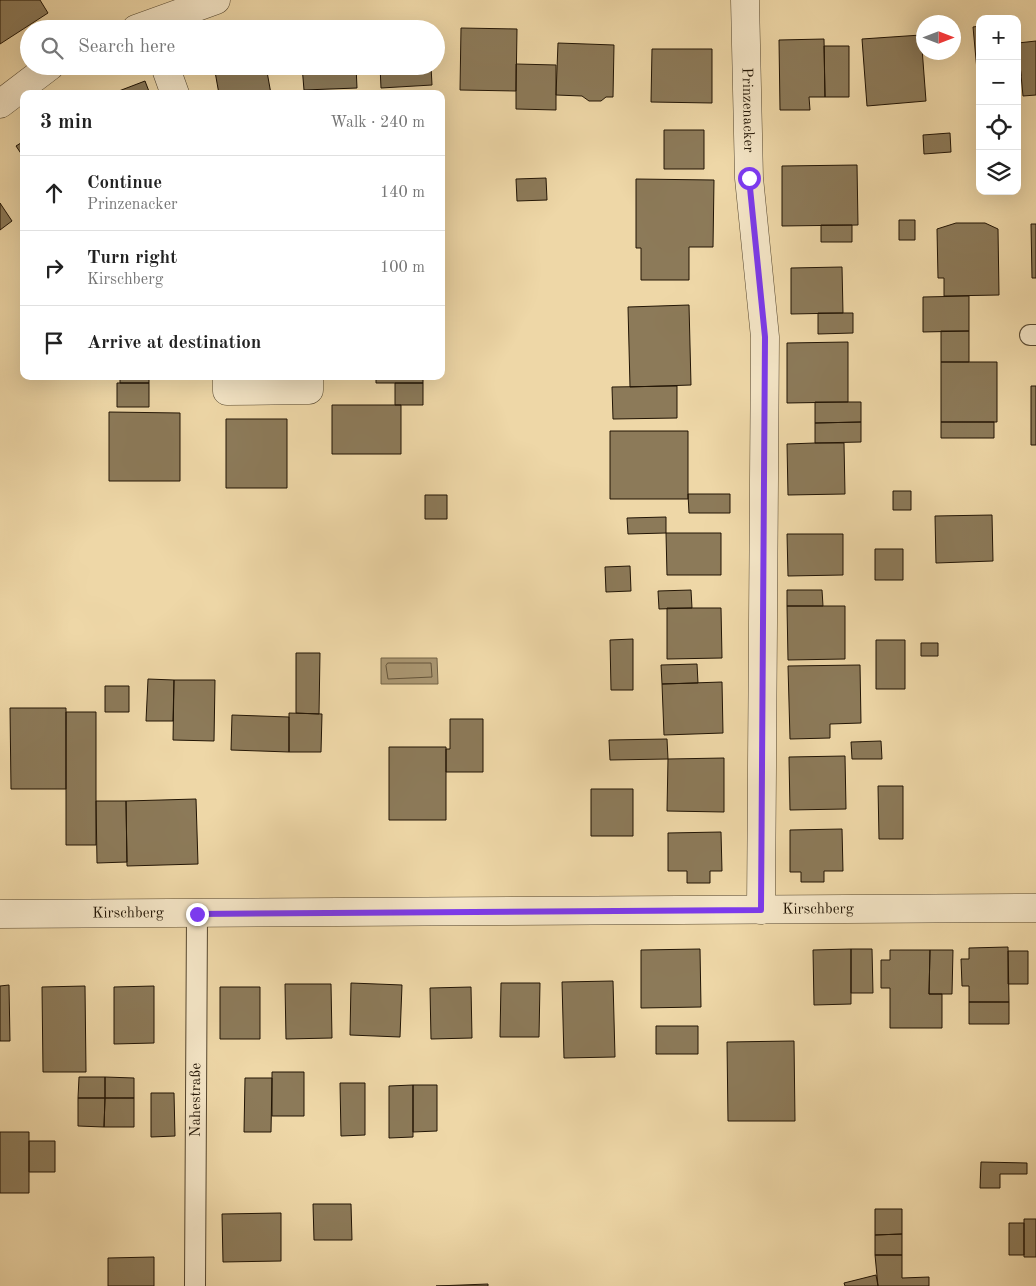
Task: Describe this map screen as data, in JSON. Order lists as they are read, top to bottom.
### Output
{
  "streets": {
    "street": ["Prinzenacker", "Kirschberg"],
    "lane": ["Nahestraße"]
  },
  "crossings": [
    ["Prinzenacker", "Kirschberg"],
    ["Kirschberg", "Nahestraße"]
  ],
  "north": "right",
  "page": {
    "map_buttons": ["+", "−"],
    "search": "Search here",
    "heading": ["3 min", "Walk · 240 m"],
    "list": [
      ["Continue", "Prinzenacker", "140 m"],
      ["Turn right", "Kirschberg", "100 m"],
      "Arrive at destination"
    ]
  }
}
